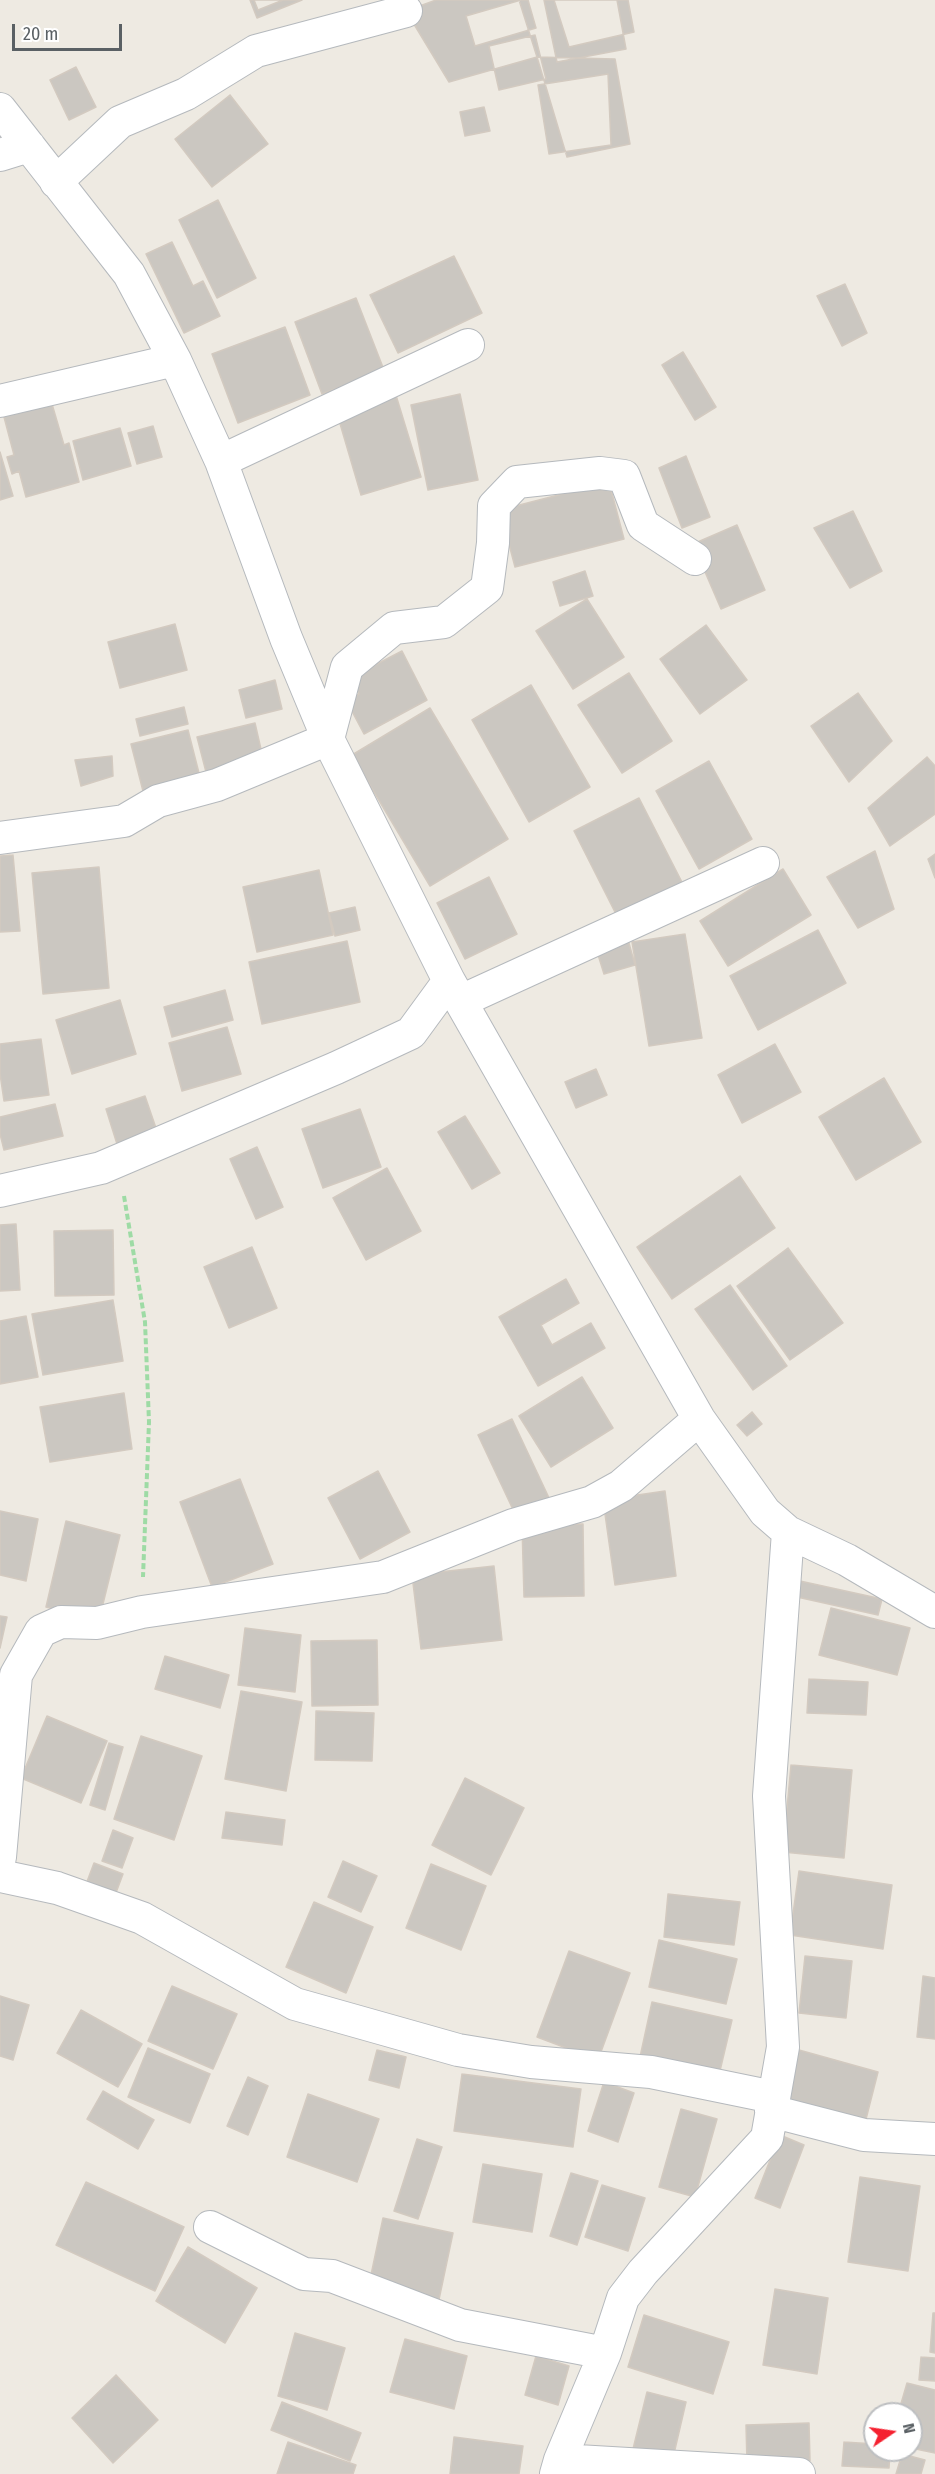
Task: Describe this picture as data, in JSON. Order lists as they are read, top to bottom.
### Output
{
  "scale_bar": "20 m",
  "north": "right"
}
